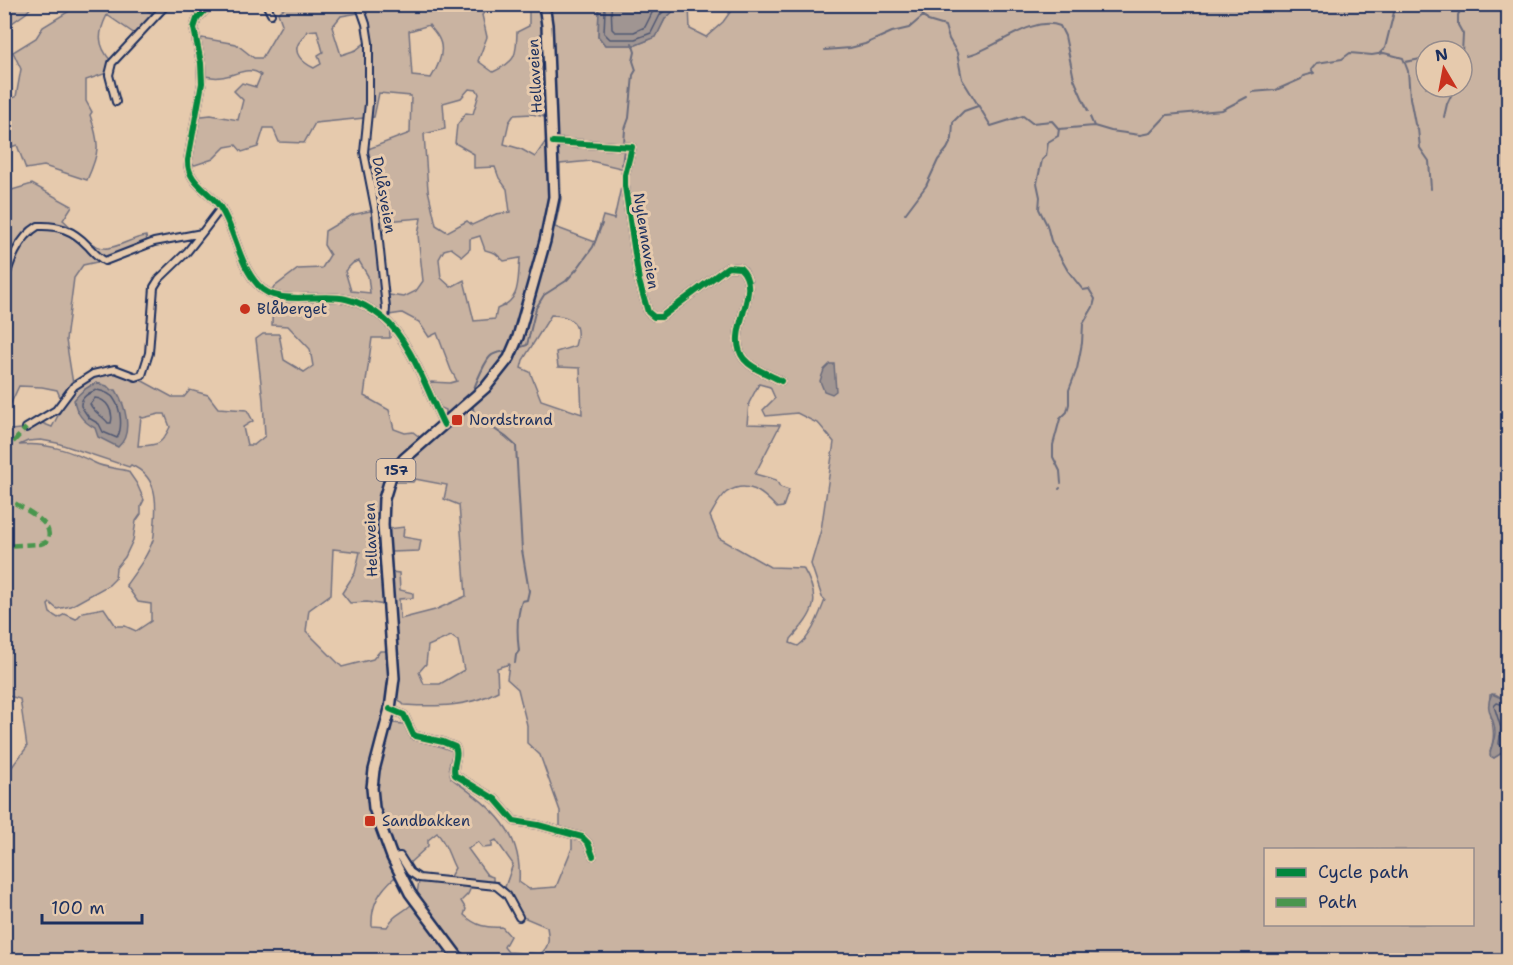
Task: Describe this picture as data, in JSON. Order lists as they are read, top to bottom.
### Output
{
  "streets": {
    "main road": ["Hellaveien", "157"],
    "street": ["Dalåsveien", "Nylennaveien"]
  },
  "crossings": [
    ["Hellaveien", "Nylennaveien"]
  ],
  "places": {
    "other": ["Blåberget"],
    "transit": ["Nordstrand", "Sandbakken"]
  },
  "legend": ["Cycle path", "Path"],
  "scale_bar": "100 m",
  "north": "top"
}
